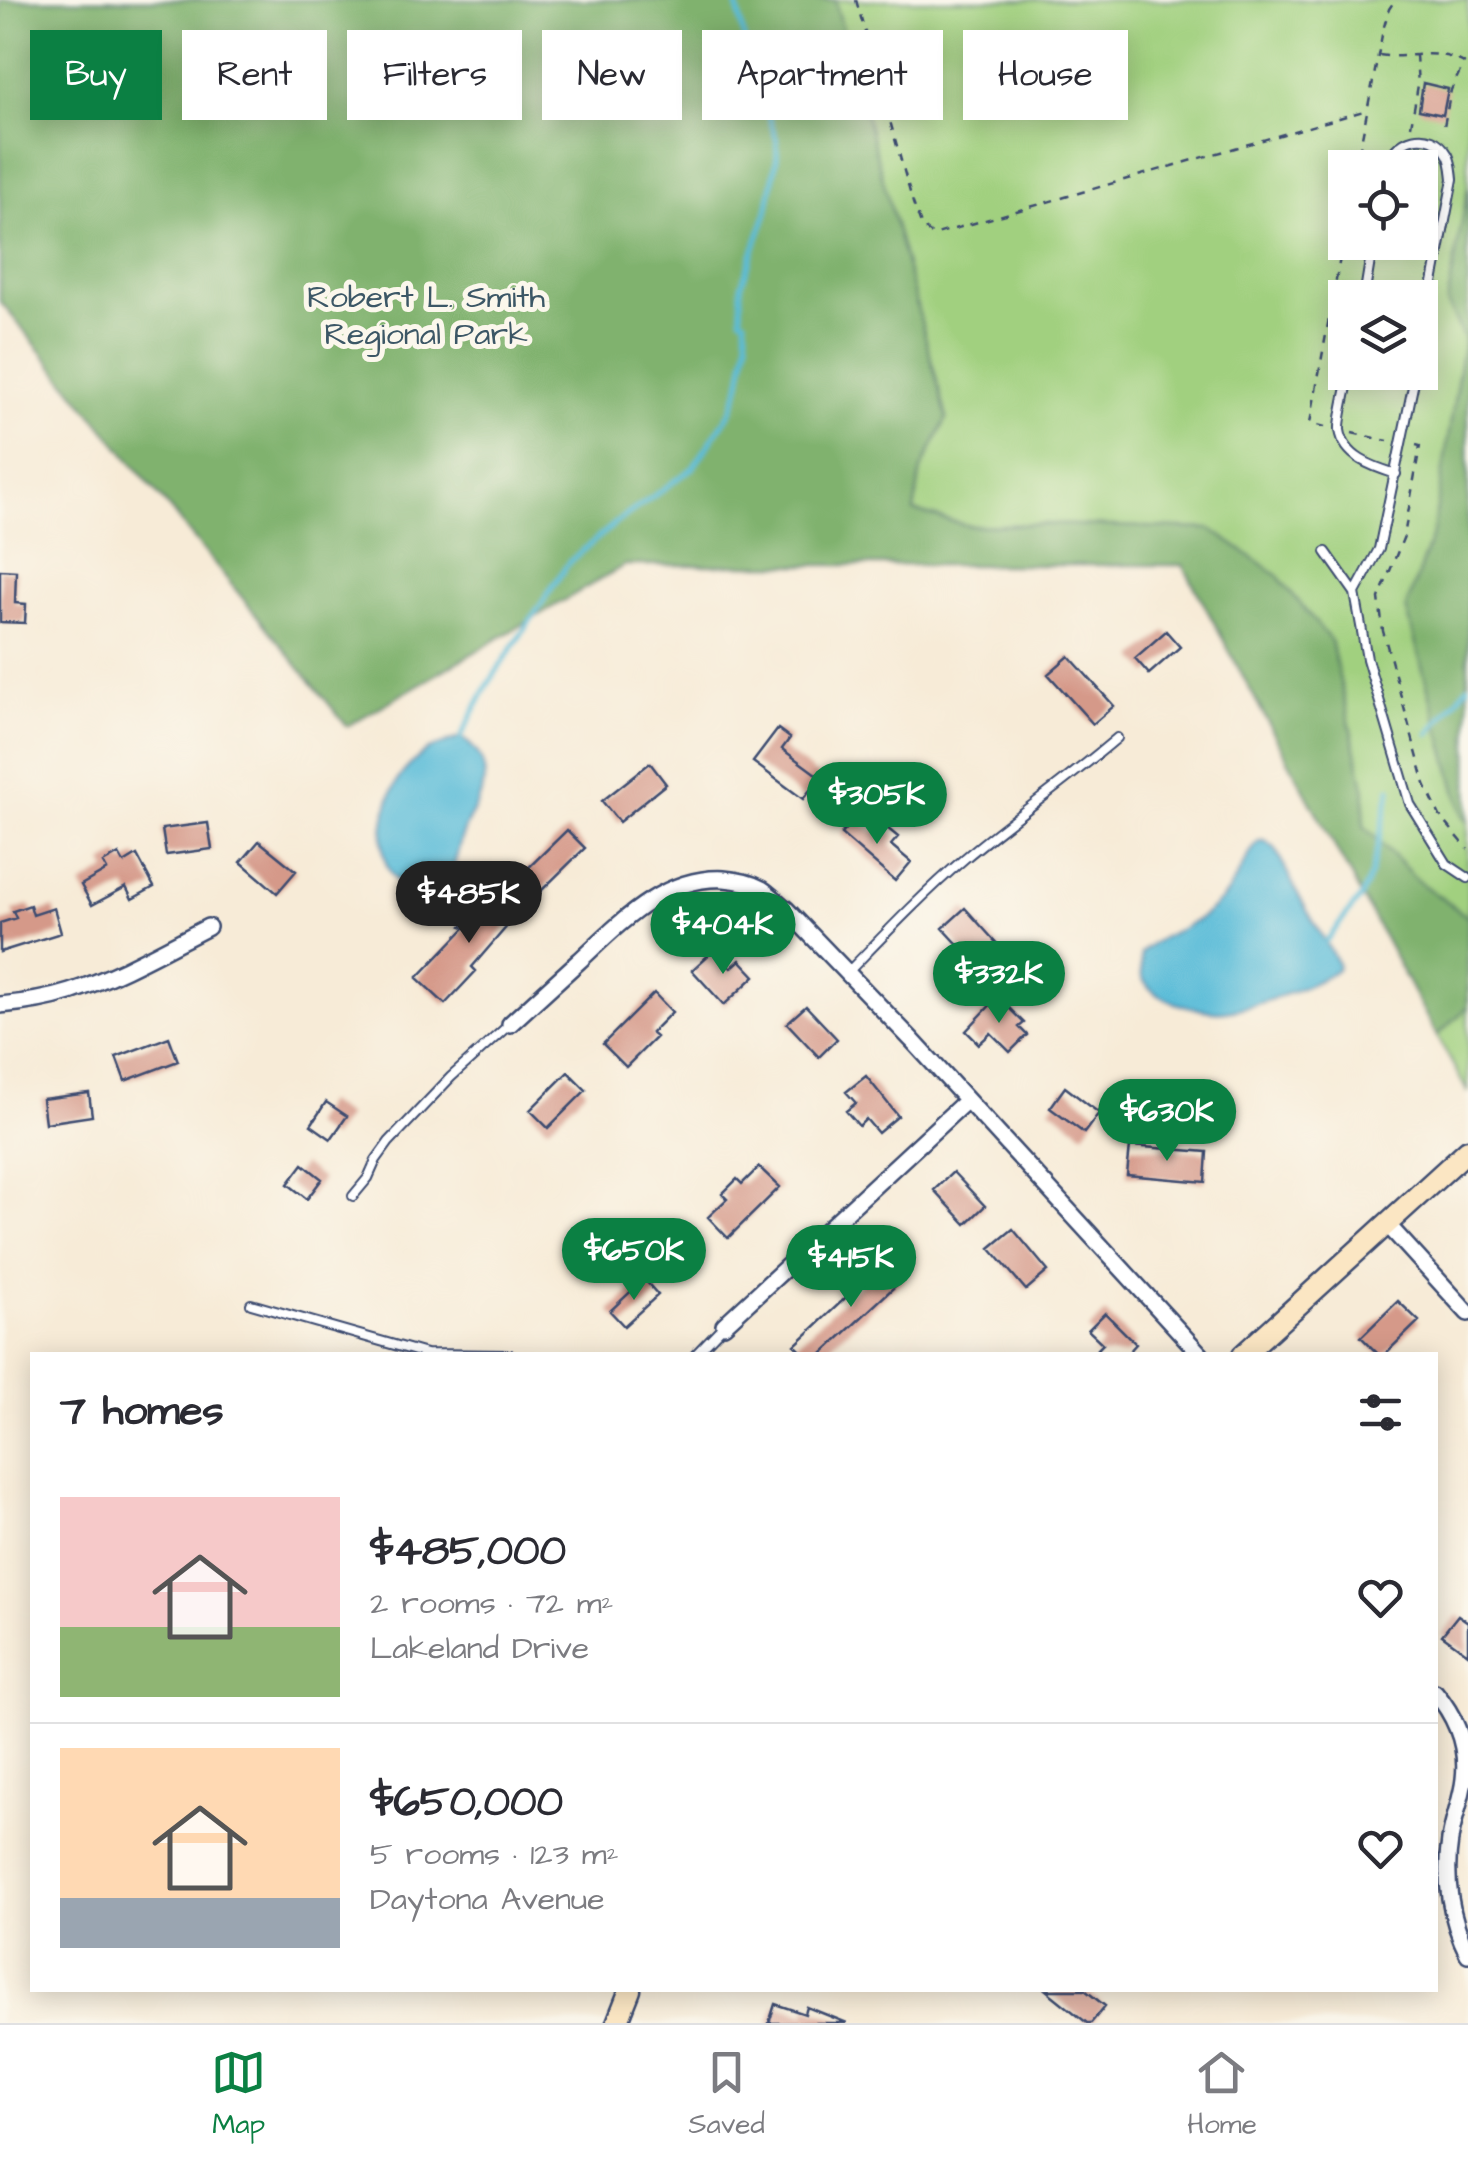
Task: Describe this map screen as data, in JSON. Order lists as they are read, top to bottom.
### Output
{
  "parks": ["Robert L. Smith Regional Park"],
  "page": {
    "chip": [
      "Buy",
      "Rent",
      "Filters",
      "New",
      "Apartment",
      "House"
    ],
    "price": [
      "$305K",
      "$485K",
      "$404K",
      "$332K",
      "$630K",
      "$650K",
      "$415K"
    ],
    "heading": "7 homes",
    "list": [
      {
        "name": "$485,000",
        "note": "2 rooms · 72 m² · Lakeland Drive"
      },
      {
        "name": "$650,000",
        "note": "5 rooms · 123 m² · Daytona Avenue"
      }
    ],
    "tabs": ["Map", "Saved", "Home"]
  }
}
